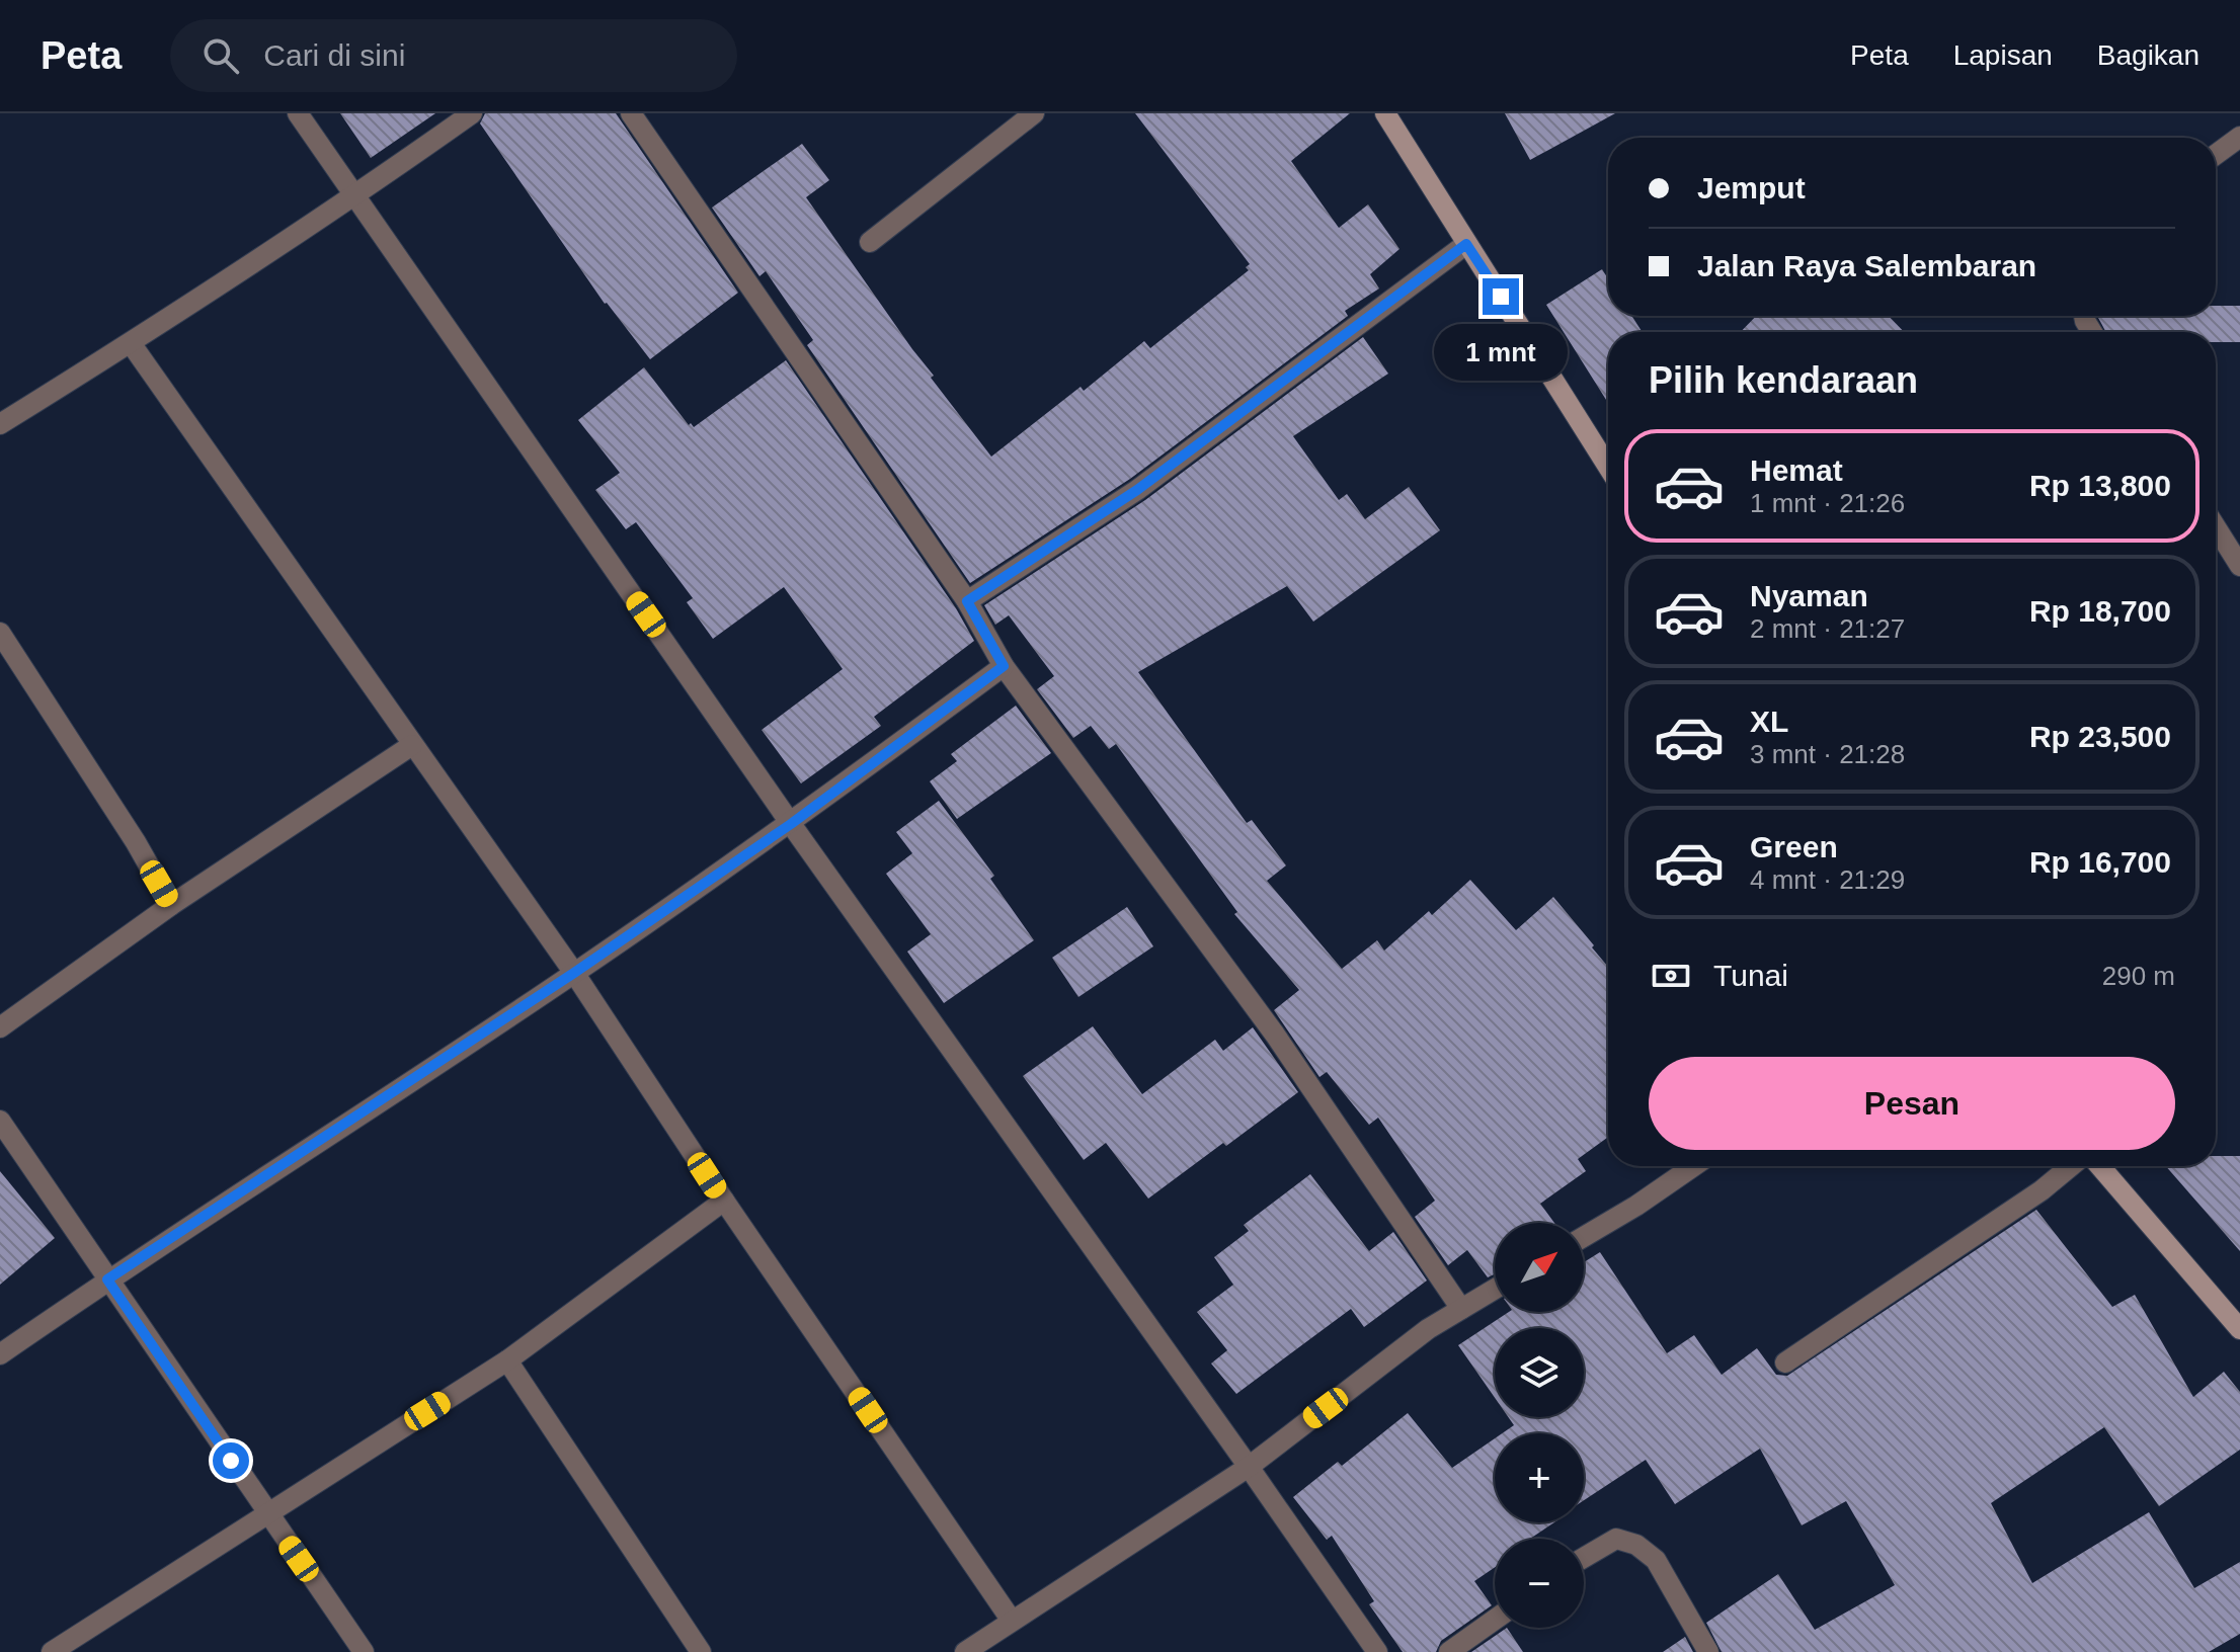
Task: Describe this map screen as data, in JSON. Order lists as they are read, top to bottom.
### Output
{
  "north": "top right",
  "page": {
    "header": "Peta",
    "search": "Cari di sini",
    "nav": ["Peta", "Lapisan", "Bagikan"],
    "banner": ["Jemput", "Jalan Raya Salembaran"],
    "bubble": "1 mnt",
    "heading": "Pilih kendaraan",
    "list": [
      {
        "name": "Hemat",
        "note": "1 mnt · 21:26",
        "value": "Rp 13,800"
      },
      {
        "name": "Nyaman",
        "note": "2 mnt · 21:27",
        "value": "Rp 18,700"
      },
      {
        "name": "XL",
        "note": "3 mnt · 21:28",
        "value": "Rp 23,500"
      },
      {
        "name": "Green",
        "note": "4 mnt · 21:29",
        "value": "Rp 16,700"
      }
    ],
    "pay": ["Tunai", "290 m"],
    "buttons": "Pesan",
    "map_buttons": ["+", "−"]
  }
}
